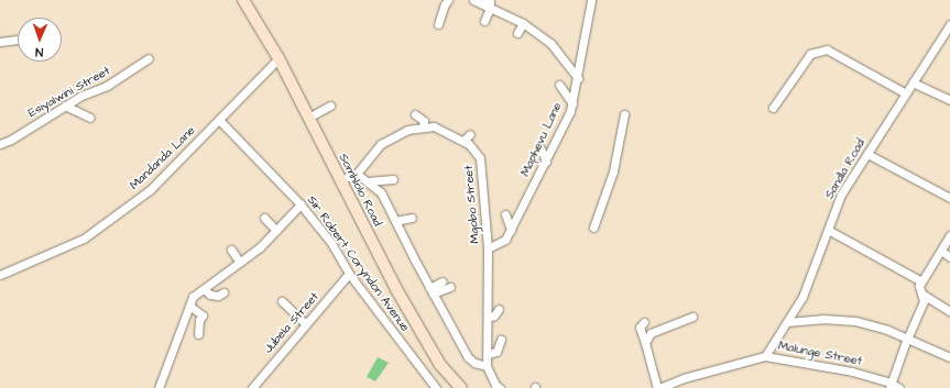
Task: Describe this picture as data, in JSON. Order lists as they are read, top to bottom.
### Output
{
  "streets": {
    "main road": ["Somhlolo Road"],
    "street": [
      "Esiyalwini Street",
      "Maphevu Lane",
      "Mandanda Lane",
      "Sandla Road",
      "Mgobo Street",
      "Sir Robert Coryndon Avenue",
      "Jubela Street",
      "Malunge Street"
    ]
  },
  "crossings": [
    ["Maphevu Lane", "Mgobo Street"],
    ["Mandanda Lane", "Somhlolo Road"],
    ["Mandanda Lane", "Sir Robert Coryndon Avenue"],
    ["Sandla Road", "Malunge Street"],
    ["Somhlolo Road", "Mgobo Street"],
    ["Sir Robert Coryndon Avenue", "Jubela Street"]
  ],
  "north": "bottom"
}
